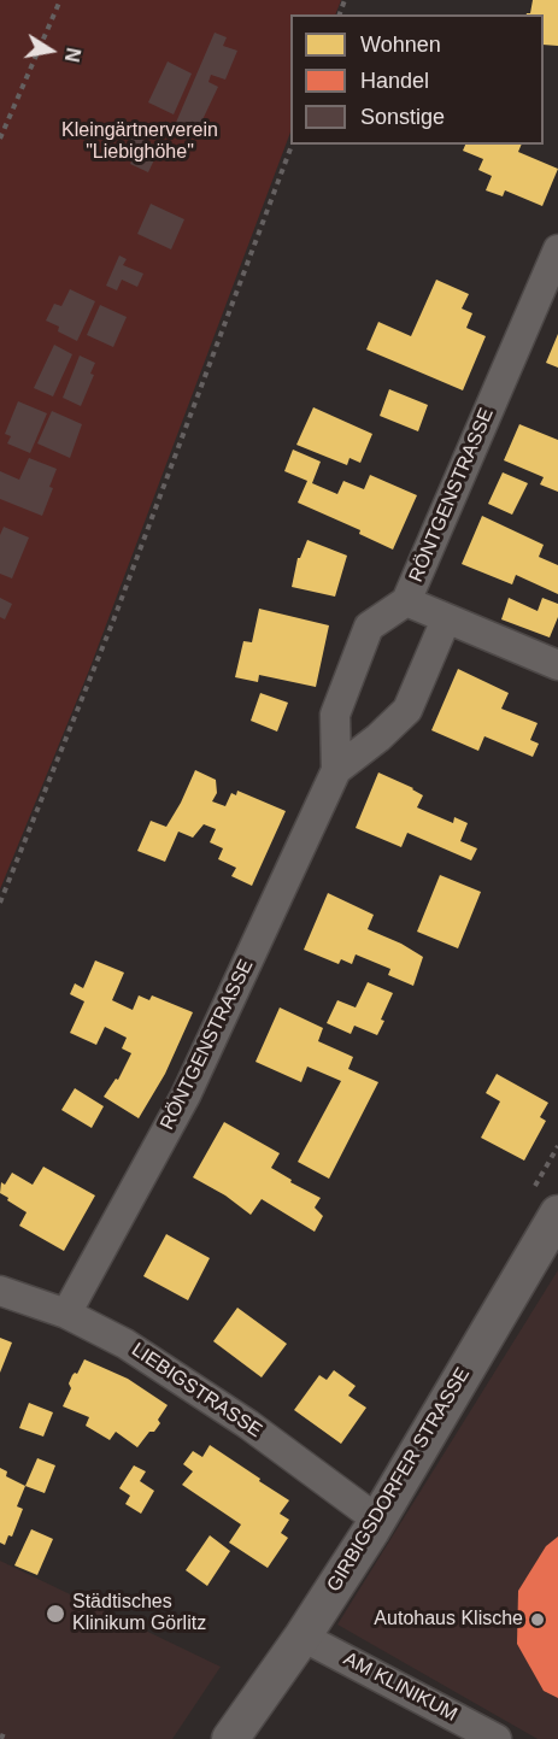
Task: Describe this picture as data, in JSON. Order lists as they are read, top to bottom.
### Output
{
  "streets": {
    "street": [
      "RÖNTGENSTRASSE",
      "LIEBIGSTRASSE",
      "GIRBIGSDORFER STRASSE",
      "AM KLINIKUM"
    ]
  },
  "crossings": [
    ["RÖNTGENSTRASSE", "LIEBIGSTRASSE"],
    ["LIEBIGSTRASSE", "GIRBIGSDORFER STRASSE"],
    ["GIRBIGSDORFER STRASSE", "AM KLINIKUM"]
  ],
  "parks": ["Kleingärtnerverein \"Liebighöhe\""],
  "places": ["Städtisches Klinikum Görlitz", "Autohaus Klische"],
  "legend": ["Wohnen", "Handel", "Sonstige"],
  "north": "right"
}
